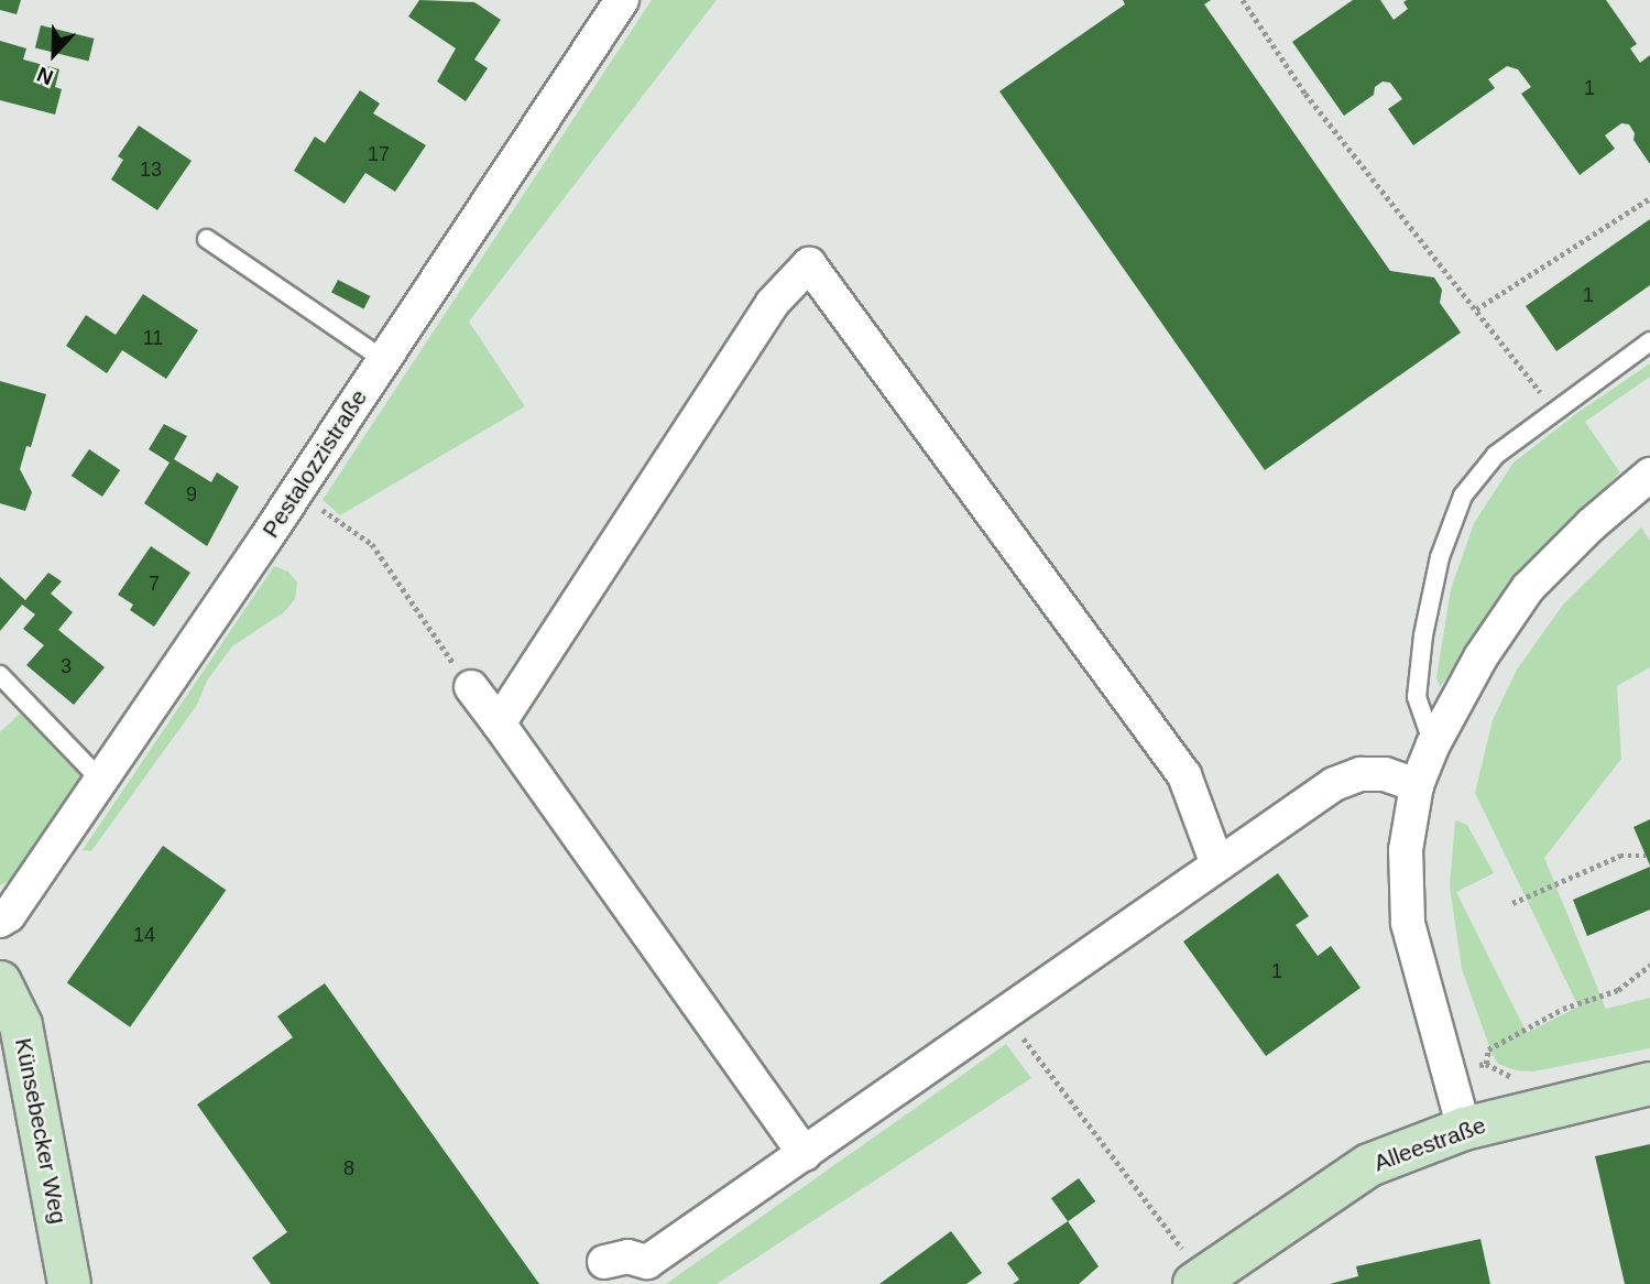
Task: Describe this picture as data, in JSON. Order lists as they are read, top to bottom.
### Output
{
  "streets": {
    "street": ["Pestalozzistraße", "Künsebecker Weg", "Alleestraße"]
  },
  "house_numbers": [
    "1",
    "17",
    "13",
    "1",
    "11",
    "9",
    "7",
    "3",
    "14",
    "1",
    "8"
  ],
  "north": "bottom"
}
